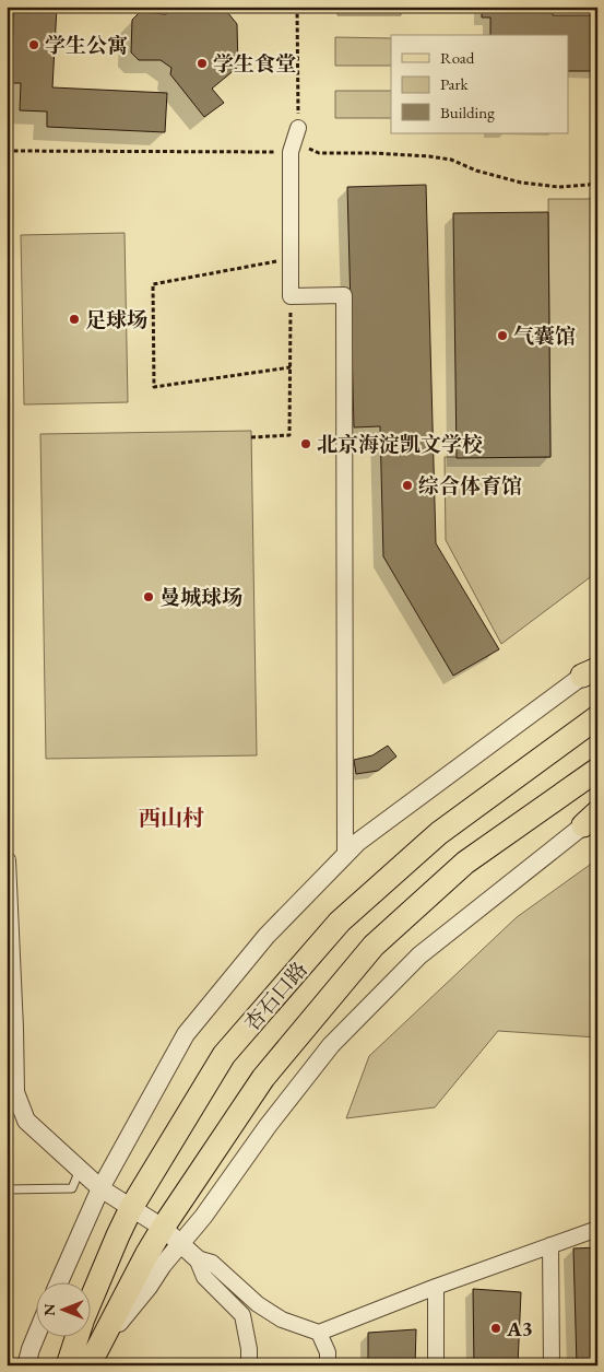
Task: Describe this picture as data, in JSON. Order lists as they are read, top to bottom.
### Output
{
  "streets": {
    "main road": ["杏石口路"]
  },
  "districts": ["西山村"],
  "places": [
    "学生公寓",
    "学生食堂",
    "足球场",
    "气囊馆",
    "北京海淀凯文学校",
    "综合体育馆",
    "曼城球场",
    "A3"
  ],
  "legend": ["Road", "Park", "Building"],
  "north": "left"
}
